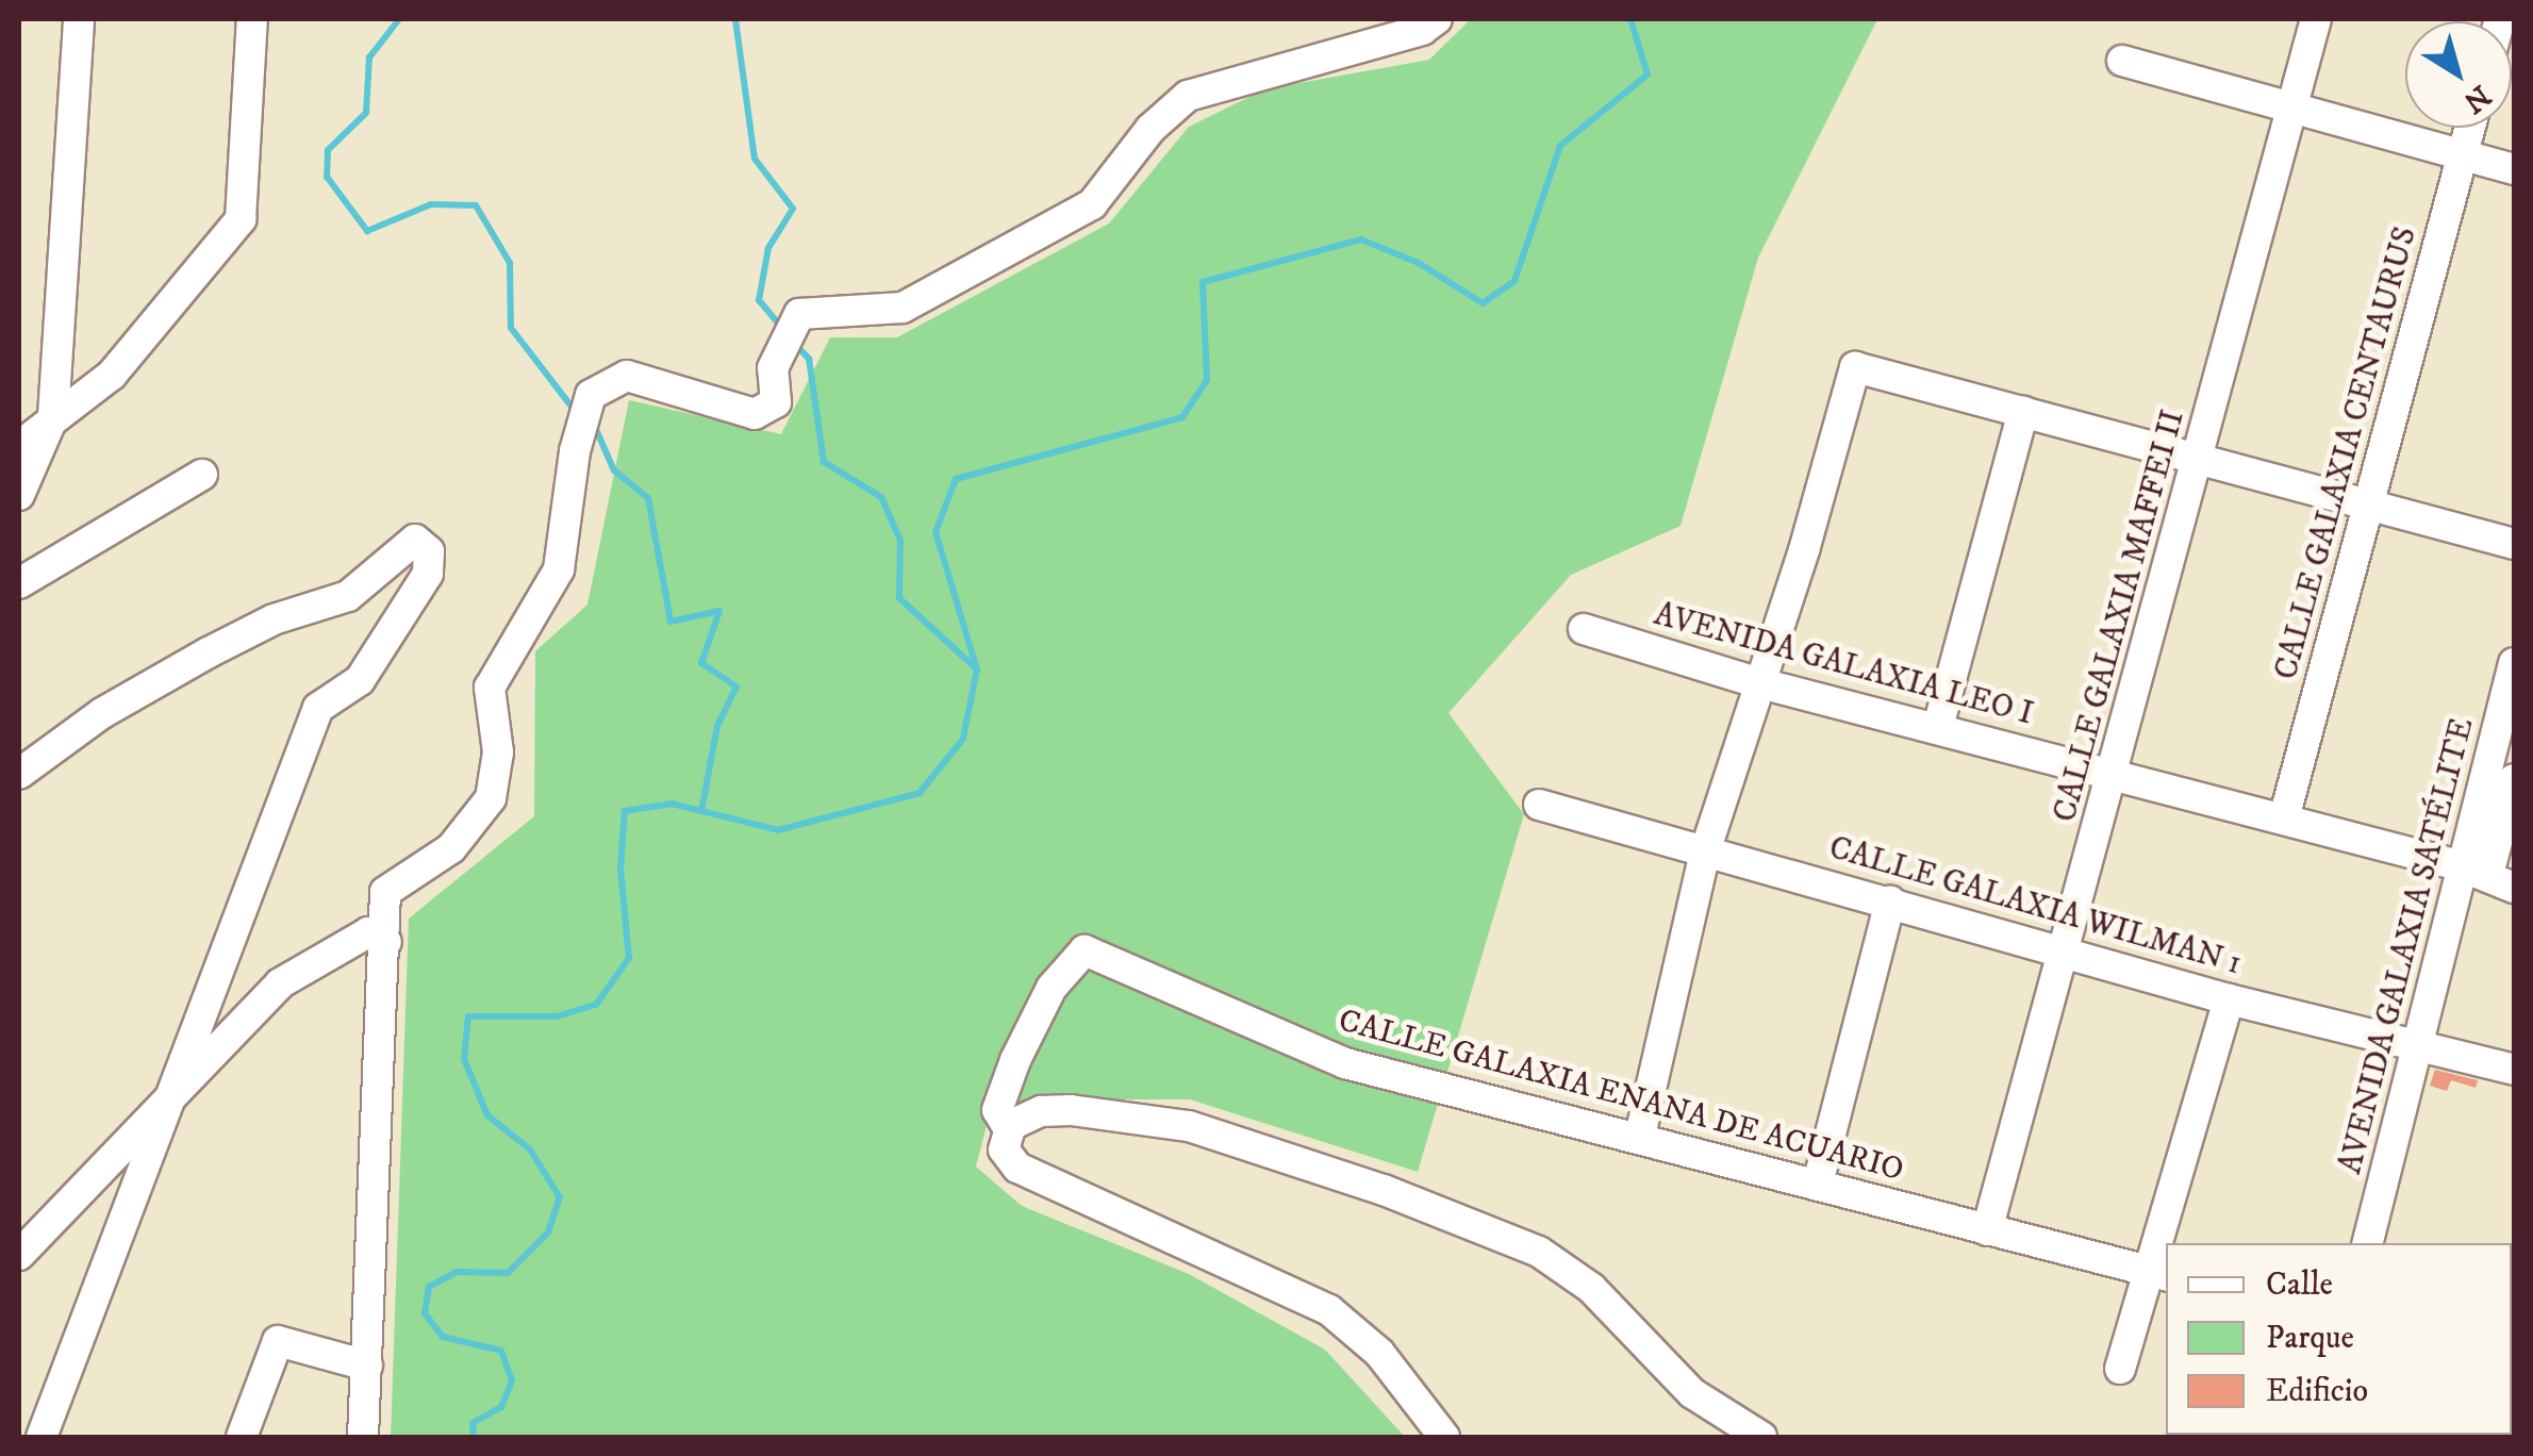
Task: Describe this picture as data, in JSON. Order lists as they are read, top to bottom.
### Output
{
  "streets": {
    "street": [
      "CALLE GALAXIA CENTAURUS",
      "CALLE GALAXIA MAFFEI II",
      "AVENIDA GALAXIA LEO I",
      "CALLE GALAXIA WILMAN 1",
      "AVENIDA GALAXIA SATÉLITE",
      "CALLE GALAXIA ENANA DE ACUARIO"
    ]
  },
  "crossings": [
    ["CALLE GALAXIA CENTAURUS", "AVENIDA GALAXIA LEO I"],
    ["CALLE GALAXIA MAFFEI II", "AVENIDA GALAXIA LEO I"],
    ["CALLE GALAXIA MAFFEI II", "CALLE GALAXIA WILMAN 1"],
    ["CALLE GALAXIA MAFFEI II", "CALLE GALAXIA ENANA DE ACUARIO"],
    ["AVENIDA GALAXIA LEO I", "AVENIDA GALAXIA SATÉLITE"],
    ["CALLE GALAXIA WILMAN 1", "AVENIDA GALAXIA SATÉLITE"]
  ],
  "legend": ["Calle", "Parque", "Edificio"],
  "north": "bottom right"
}
